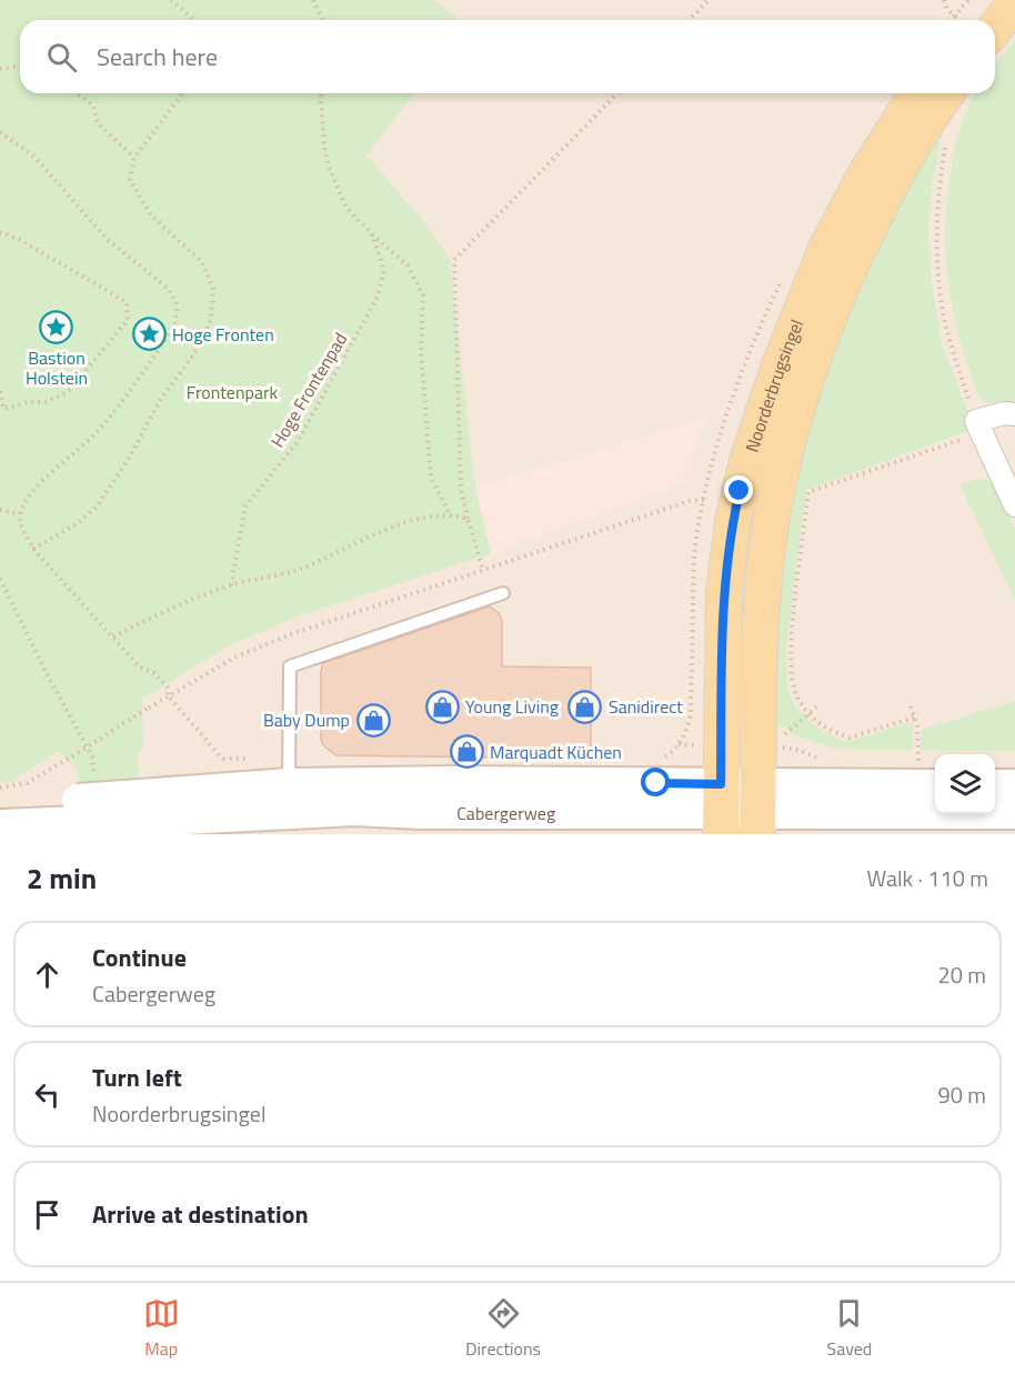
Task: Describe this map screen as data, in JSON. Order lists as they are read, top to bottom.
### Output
{
  "streets": {
    "main road": ["Noorderbrugsingel"],
    "street": ["Cabergerweg"],
    "path": ["Hoge Frontenpad"]
  },
  "crossings": [
    ["Noorderbrugsingel", "Cabergerweg"]
  ],
  "parks": ["Frontenpark"],
  "places": {
    "place": ["Bastion Holstein", "Hoge Fronten"],
    "shop": [
      "Young Living",
      "Sanidirect",
      "Baby Dump",
      "Marquadt Küchen"
    ]
  },
  "page": {
    "search": "Search here",
    "heading": ["2 min", "Walk · 110 m"],
    "list": [
      ["Continue", "Cabergerweg", "20 m"],
      ["Turn left", "Noorderbrugsingel", "90 m"],
      "Arrive at destination"
    ],
    "nav": ["Map", "Directions", "Saved"]
  }
}
